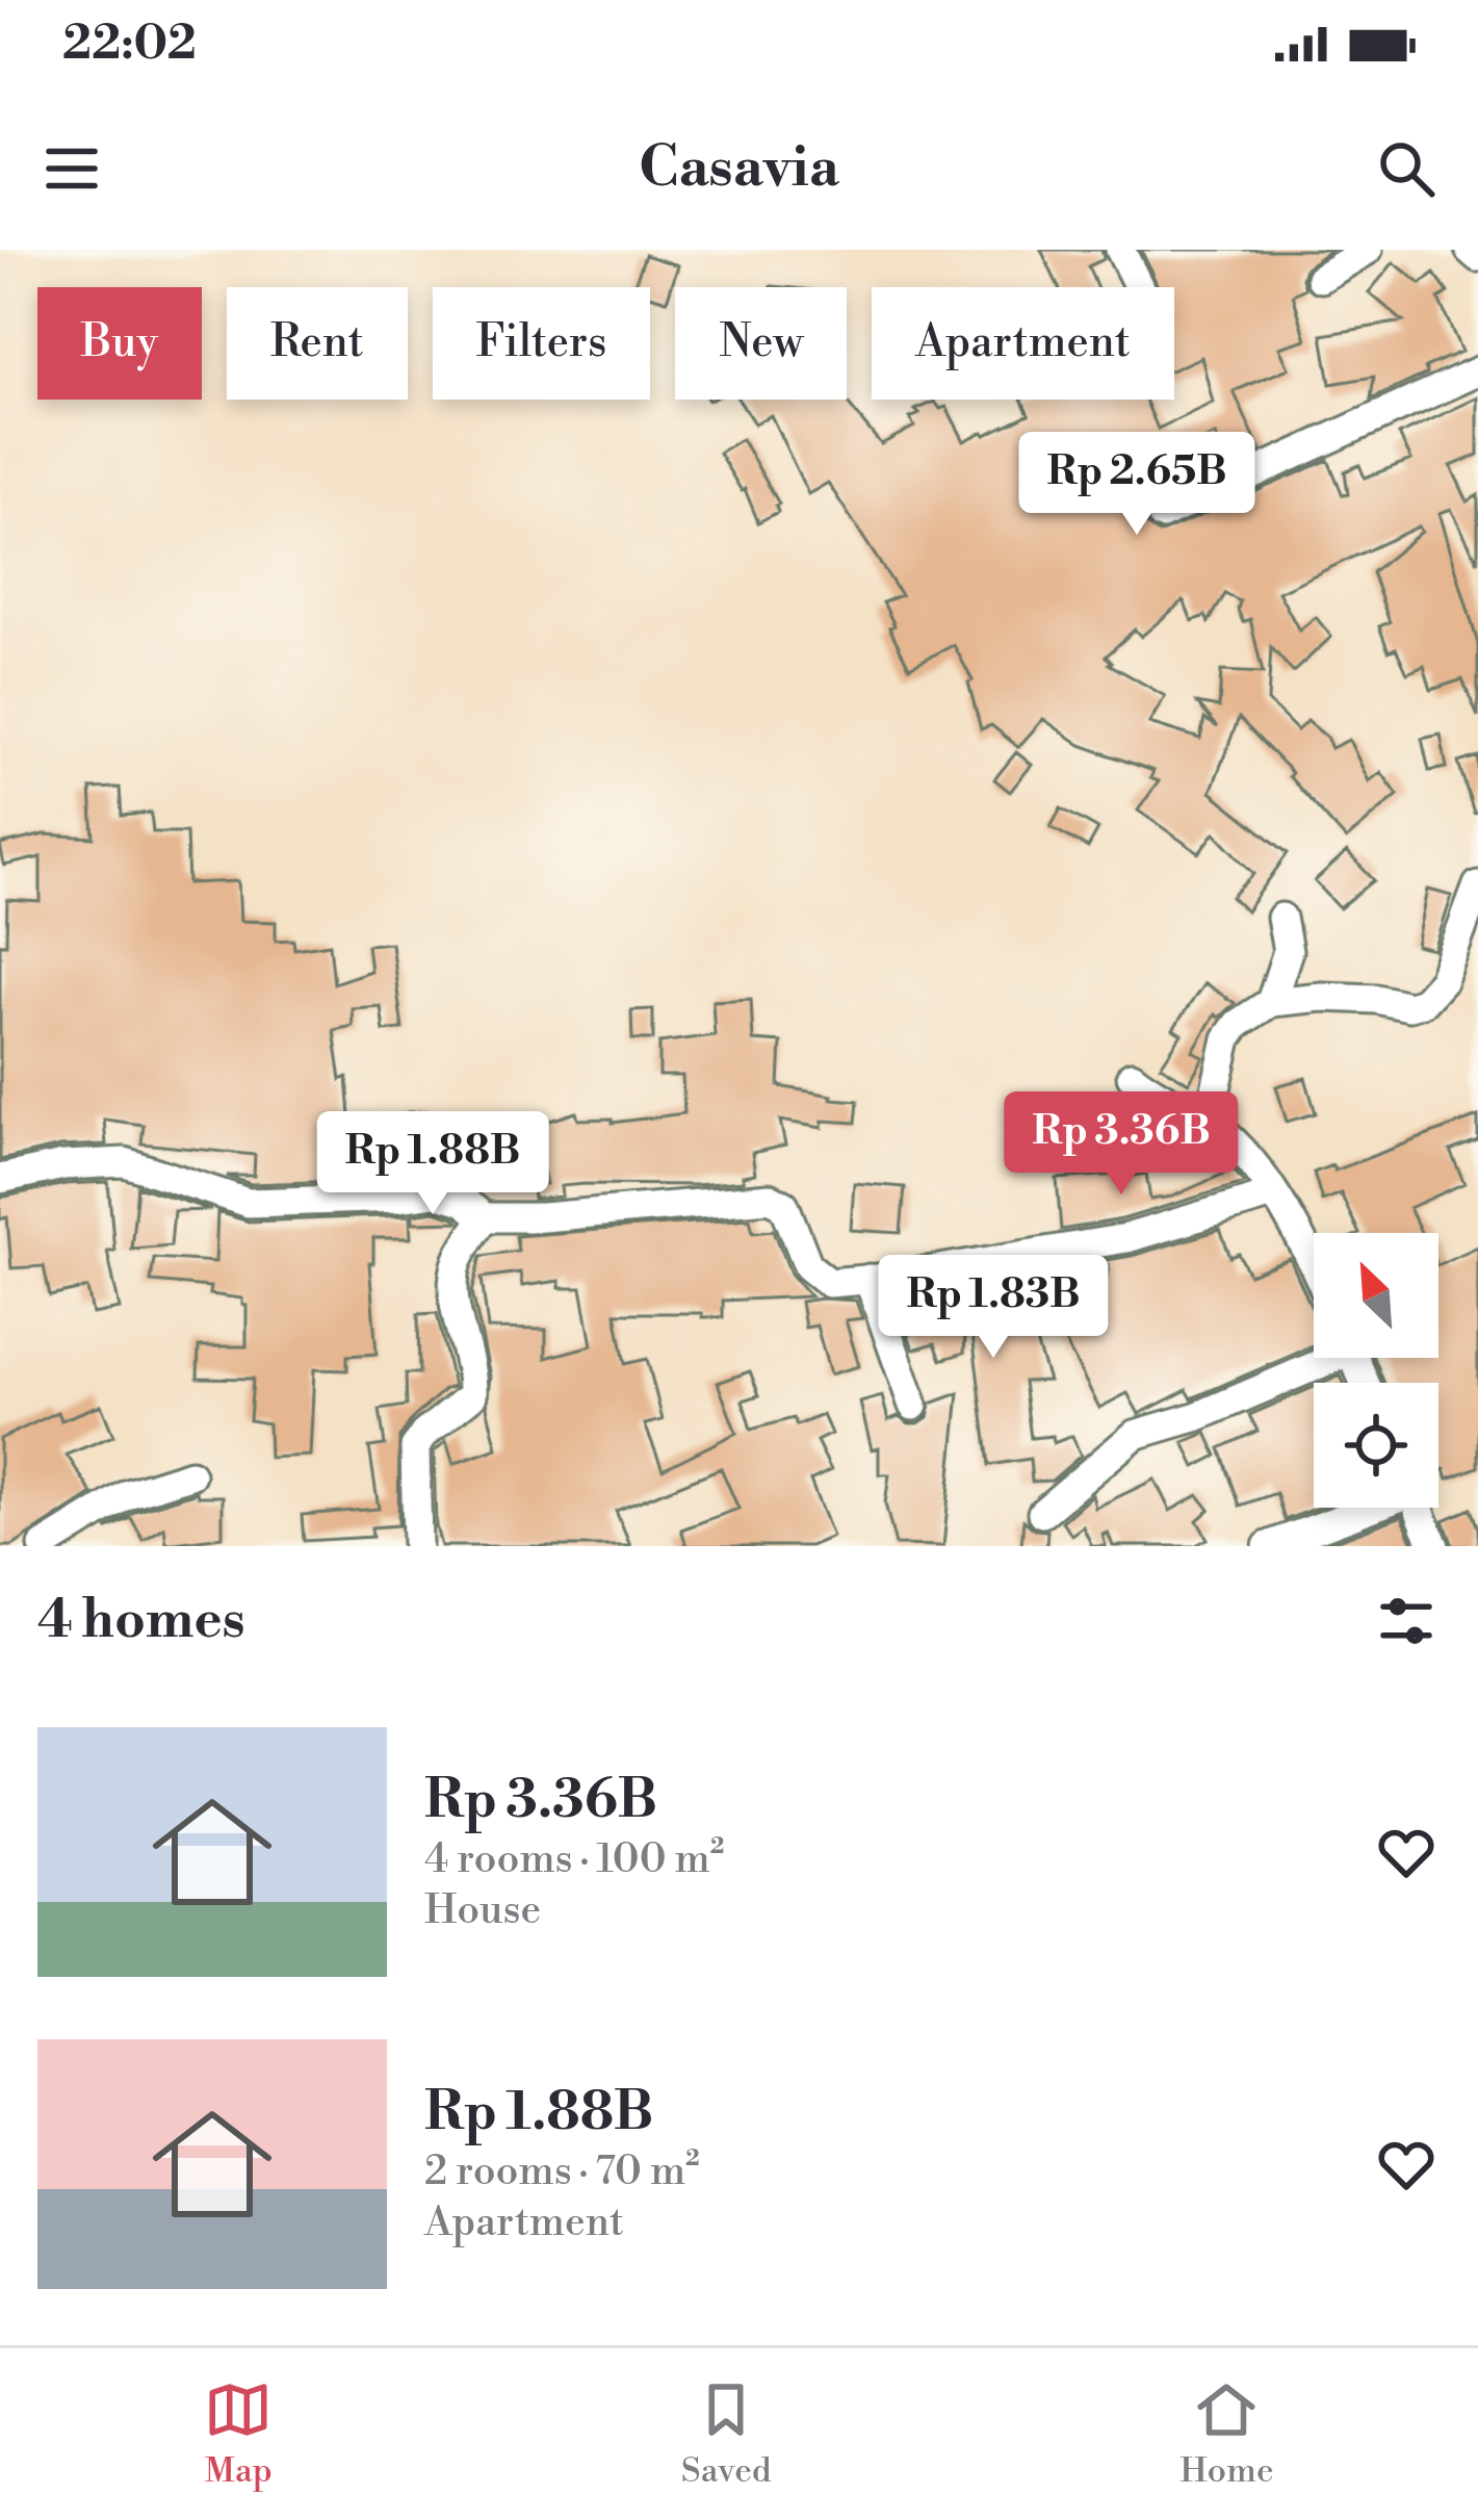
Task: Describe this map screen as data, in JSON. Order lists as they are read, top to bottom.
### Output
{
  "north": "top left",
  "page": {
    "status": "22:02",
    "header": "Casavia",
    "chip": [
      "Buy",
      "Rent",
      "Filters",
      "New",
      "Apartment"
    ],
    "price": [
      "Rp 2.65B",
      "Rp 3.36B",
      "Rp 1.88B",
      "Rp 1.83B"
    ],
    "heading": "4 homes",
    "list": [
      {
        "name": "Rp 3.36B",
        "note": "4 rooms · 100 m² · House"
      },
      {
        "name": "Rp 1.88B",
        "note": "2 rooms · 70 m² · Apartment"
      }
    ],
    "tabs": ["Map", "Saved", "Home"]
  }
}
